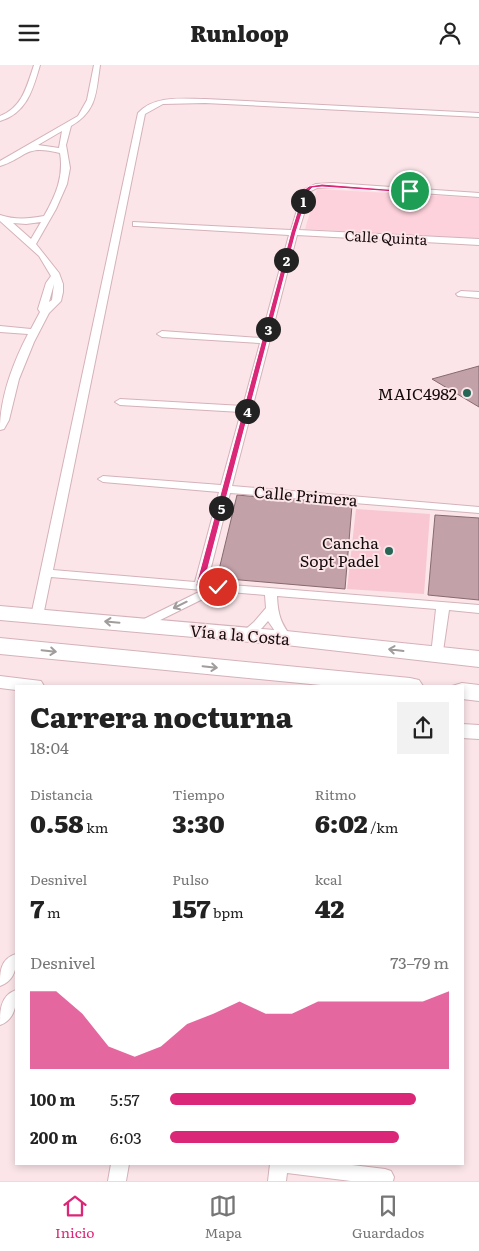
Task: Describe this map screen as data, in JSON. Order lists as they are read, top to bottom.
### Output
{
  "streets": {
    "highway": ["Vía a la Costa"],
    "street": ["Calle Quinta", "Calle Primera"]
  },
  "places": ["MAIC4982", "Cancha Sopt Padel"],
  "page": {
    "header": "Runloop",
    "pins": [
      "1",
      "2",
      "3",
      "4",
      "5"
    ],
    "heading": ["Carrera nocturna", "18:04"],
    "stats": [
      ["Distancia", "0.58 km"],
      ["Tiempo", "3:30"],
      ["Ritmo", "6:02 /km"],
      ["Desnivel", "7 m"],
      ["Pulso", "157 bpm"],
      ["kcal", "42"]
    ],
    "chart": ["Desnivel", "73–79 m"],
    "list": [
      {
        "name": "100 m",
        "note": "5:57"
      },
      {
        "name": "200 m",
        "note": "6:03"
      }
    ],
    "tabs": ["Inicio", "Mapa", "Guardados"]
  }
}
